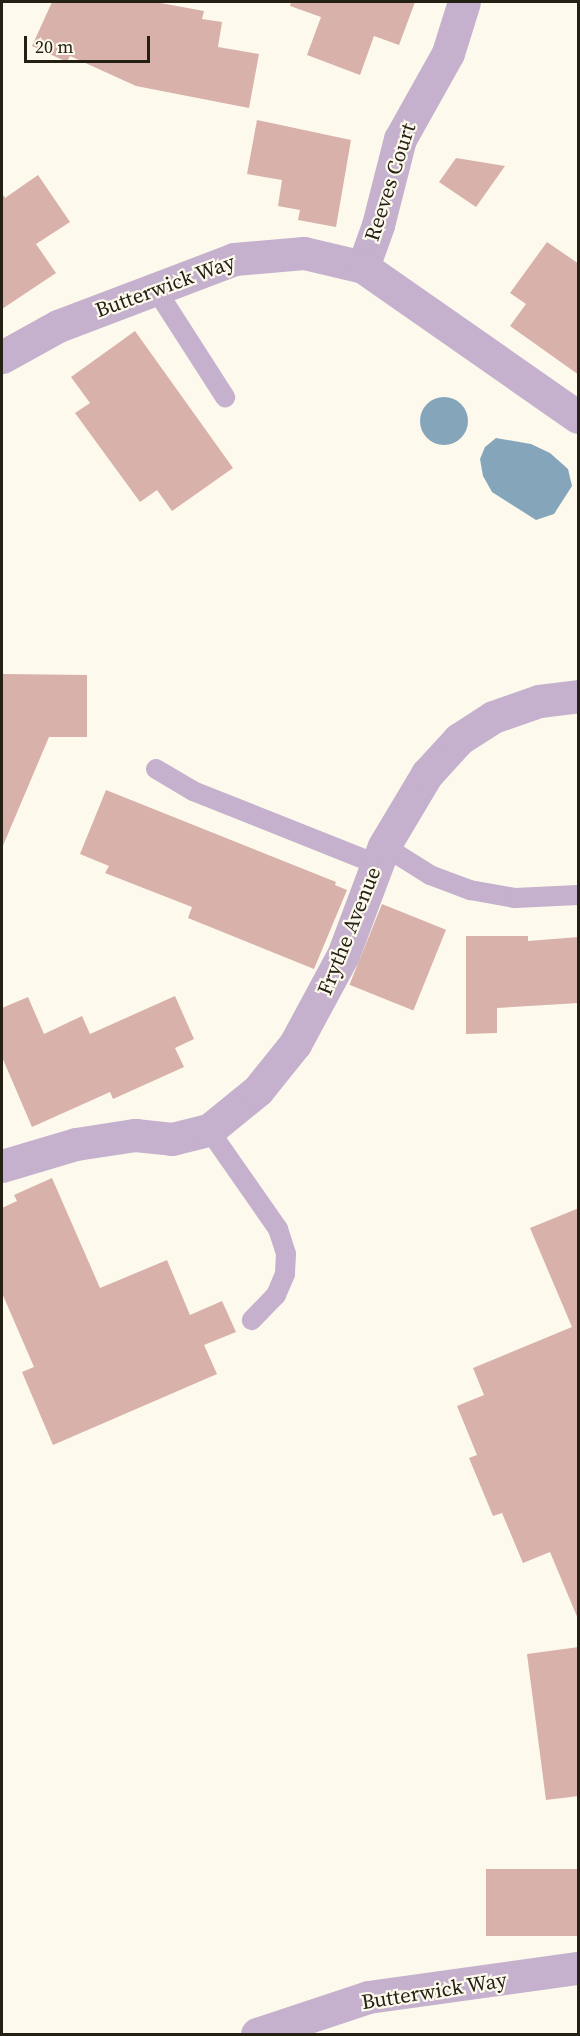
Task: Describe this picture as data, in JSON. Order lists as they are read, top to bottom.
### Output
{
  "streets": {
    "street": ["Reeves Court", "Butterwick Way", "Frythe Avenue"]
  },
  "crossings": [
    ["Reeves Court", "Butterwick Way"]
  ],
  "scale_bar": "20 m"
}
